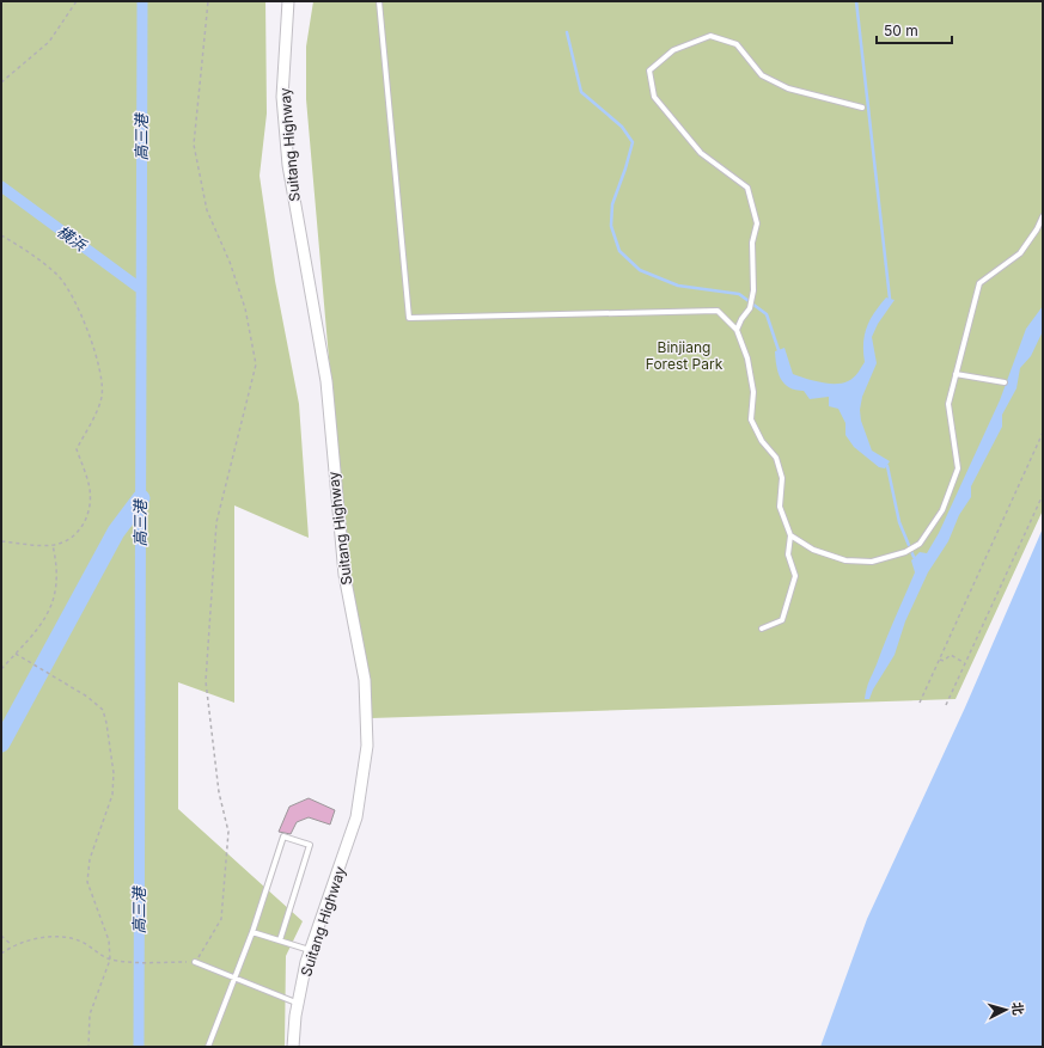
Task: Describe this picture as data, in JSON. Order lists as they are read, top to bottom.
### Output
{
  "streets": {
    "street": ["Suitang Highway"]
  },
  "water": ["高三港", "横浜"],
  "parks": ["Binjiang Forest Park"],
  "scale_bar": "50 m",
  "north": "right"
}
